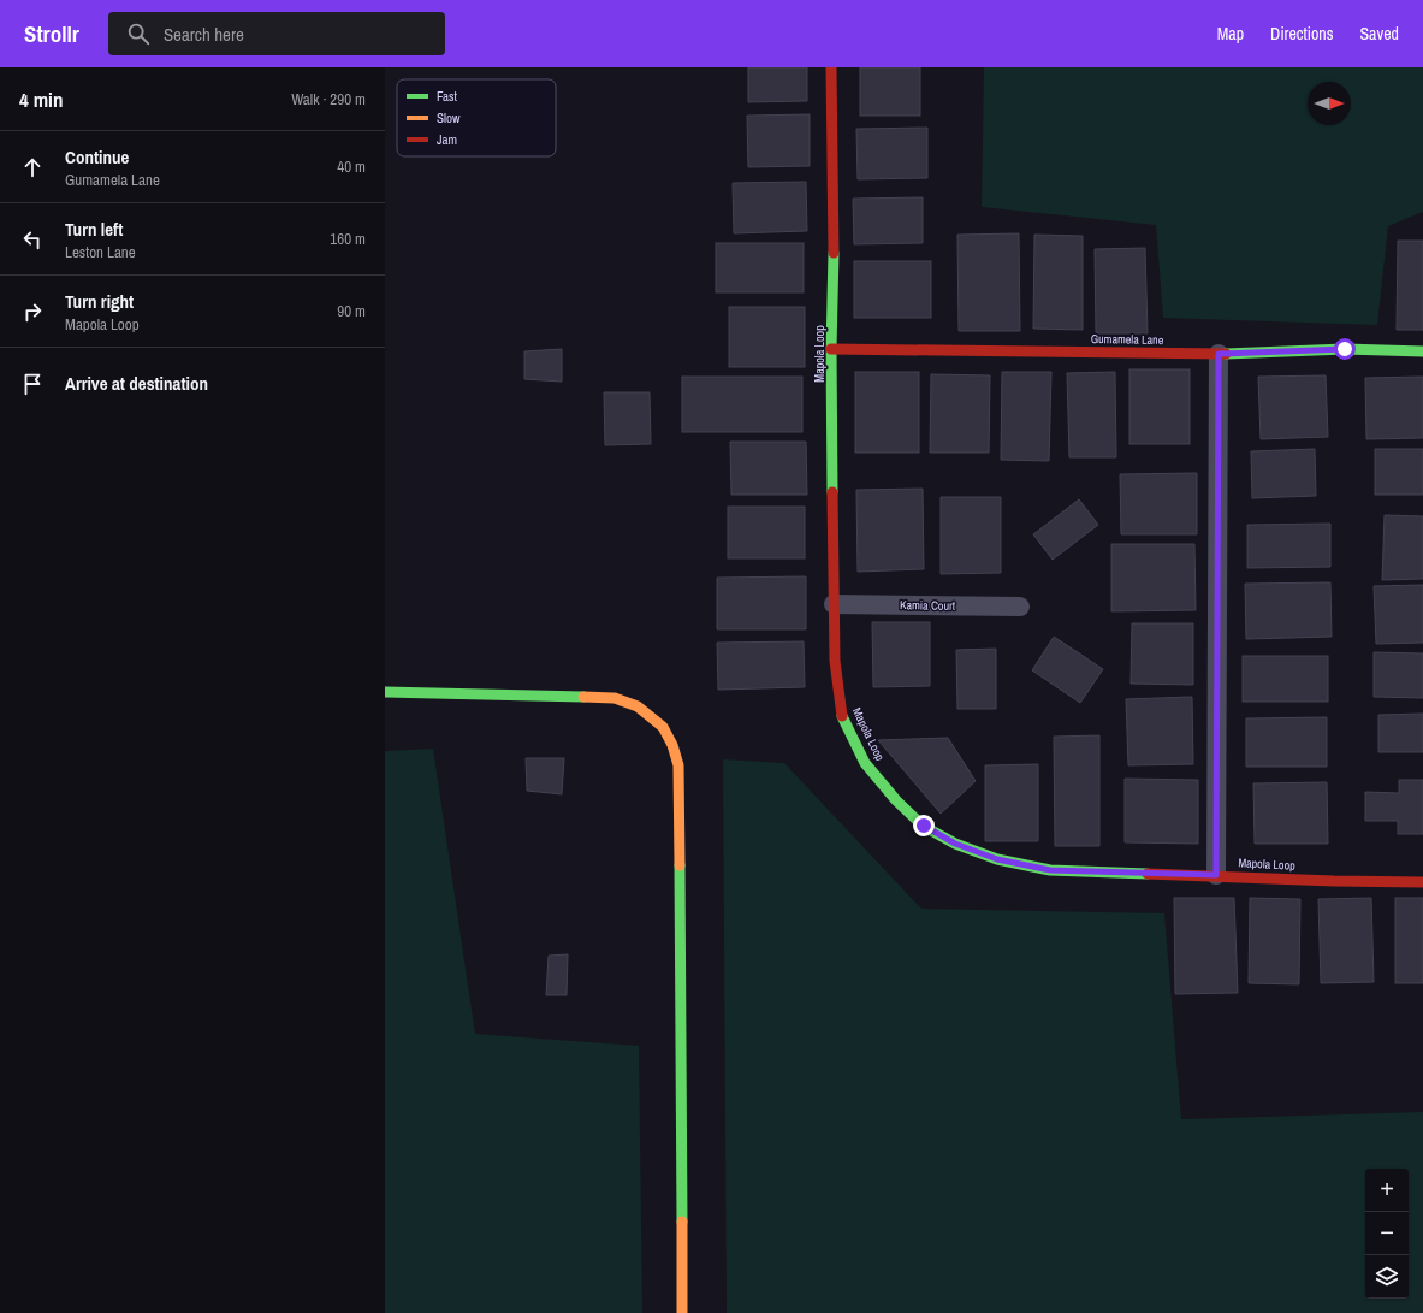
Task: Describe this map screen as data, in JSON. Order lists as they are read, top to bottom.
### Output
{
  "streets": {
    "street": ["Gumamela Lane", "Mapola Loop", "Kamia Court"]
  },
  "crossings": [
    ["Gumamela Lane", "Mapola Loop"],
    ["Mapola Loop", "Kamia Court"]
  ],
  "legend": ["Fast", "Slow", "Jam"],
  "north": "right",
  "page": {
    "header": "Strollr",
    "search": "Search here",
    "nav": ["Map", "Directions", "Saved"],
    "heading": ["4 min", "Walk · 290 m"],
    "list": [
      ["Continue", "Gumamela Lane", "40 m"],
      ["Turn left", "Leston Lane", "160 m"],
      ["Turn right", "Mapola Loop", "90 m"],
      "Arrive at destination"
    ],
    "map_buttons": ["+", "−"]
  }
}
